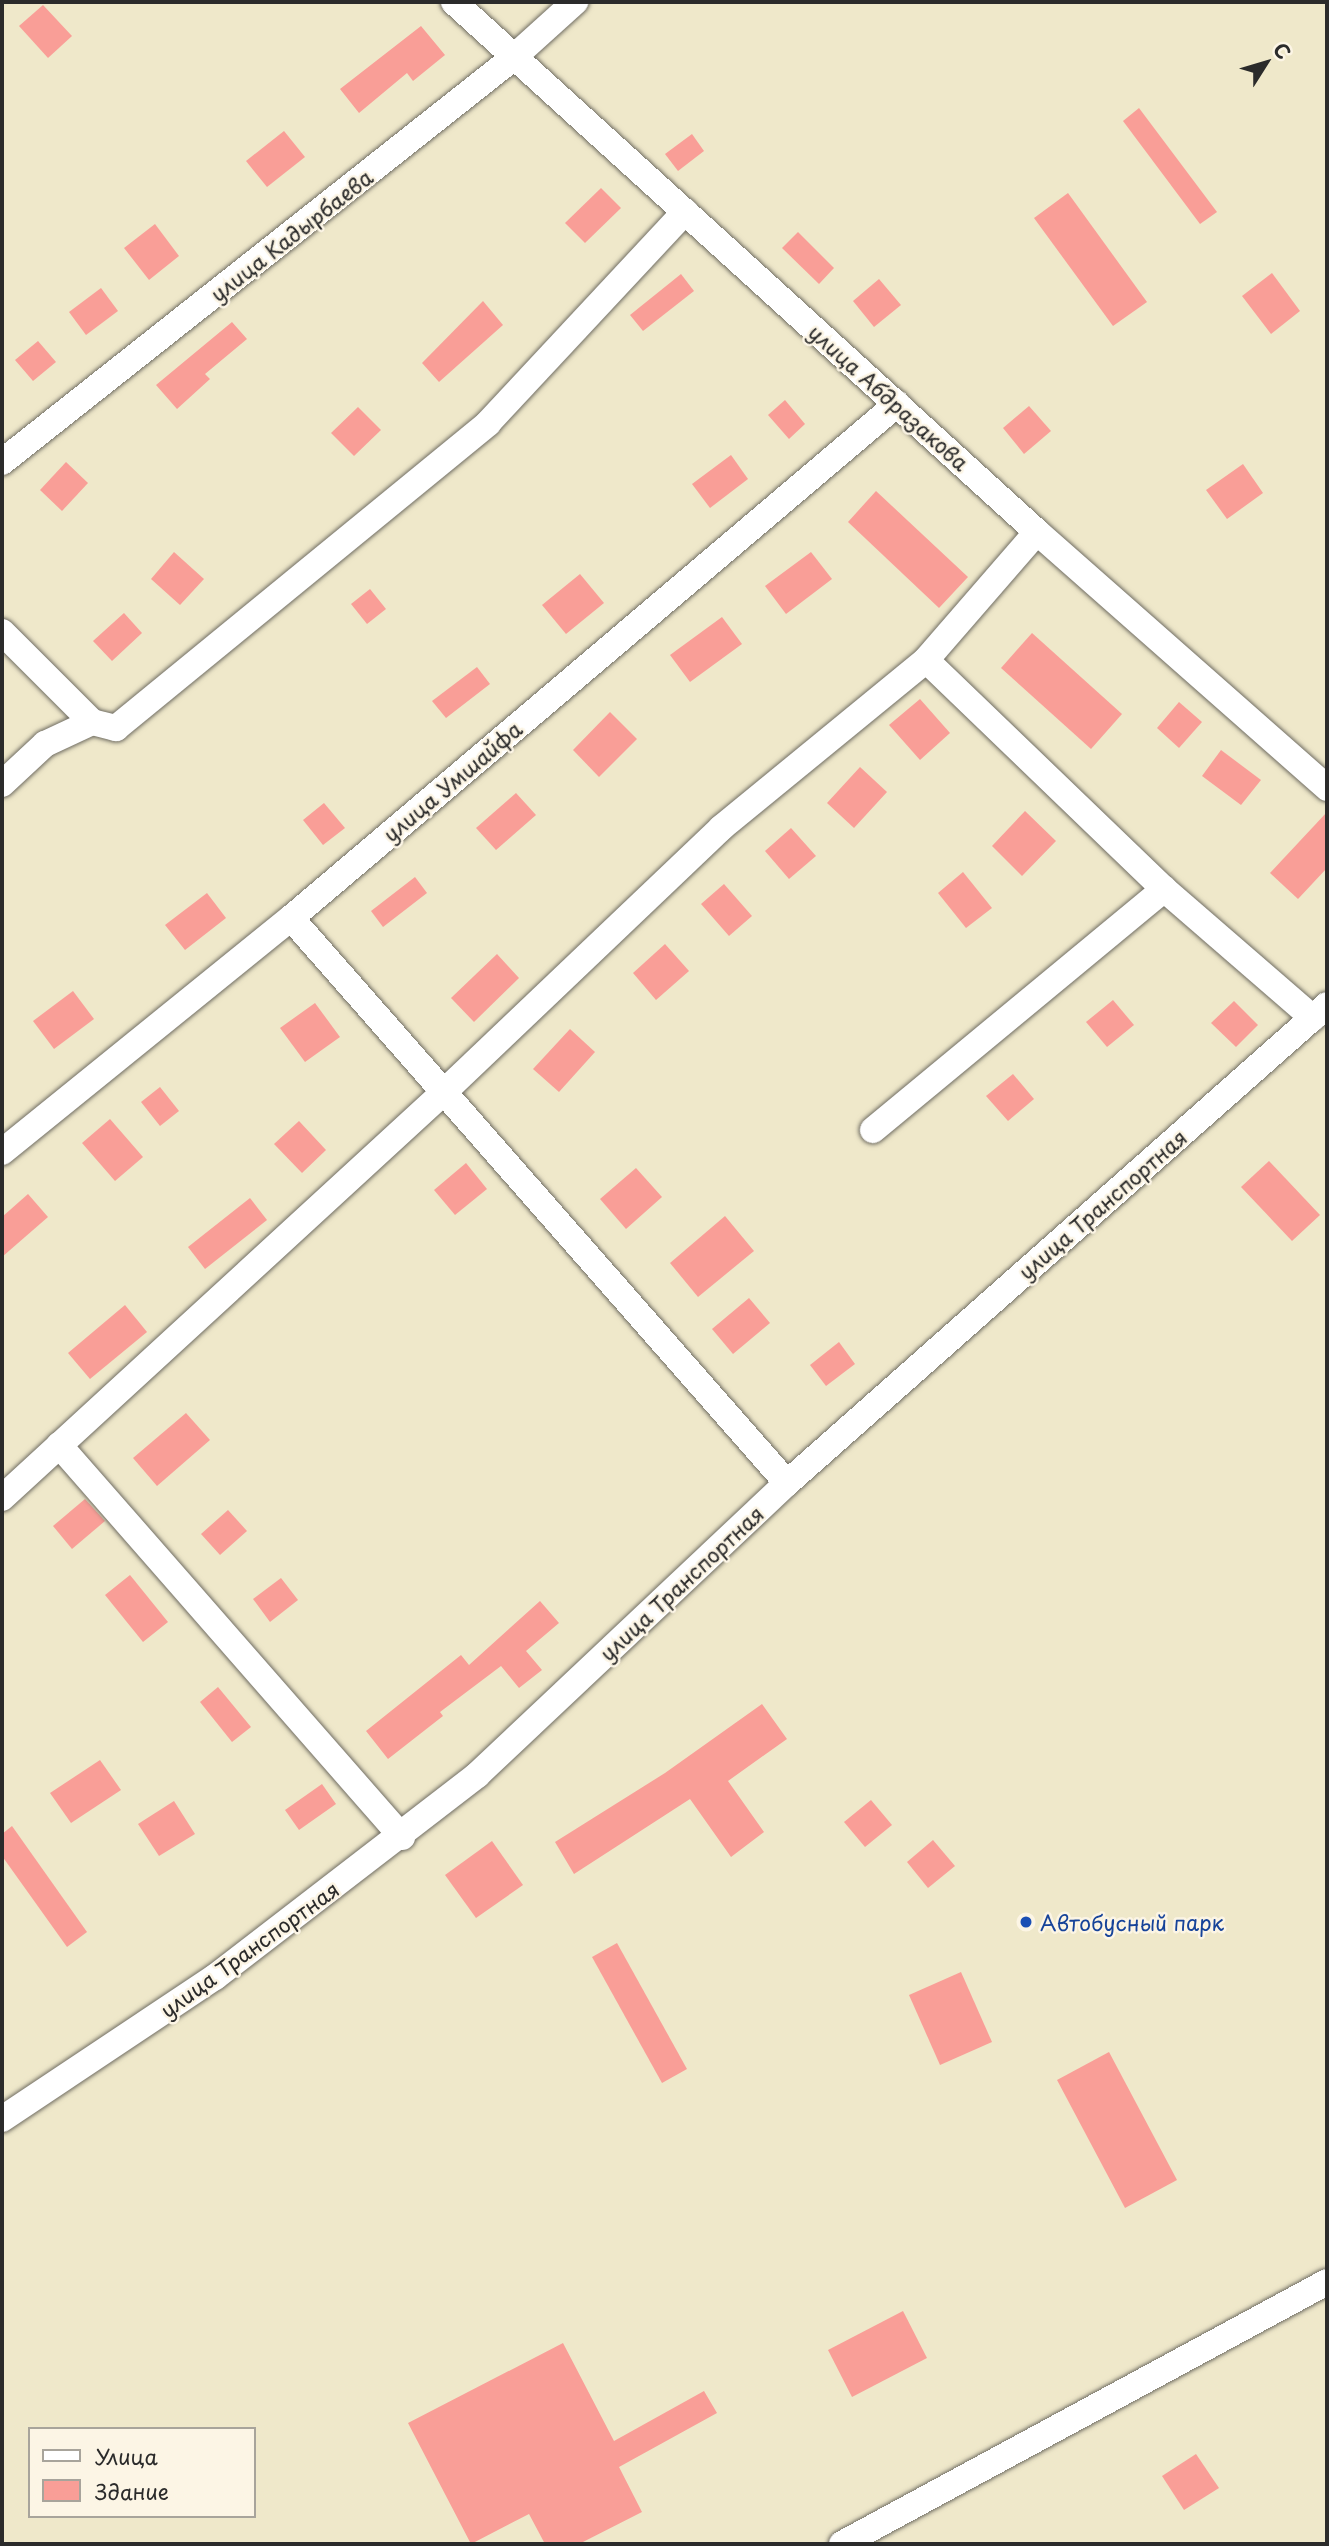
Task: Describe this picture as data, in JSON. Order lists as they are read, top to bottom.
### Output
{
  "streets": {
    "street": [
      "улица Кадырбаева",
      "улица Абдразакова",
      "улица Умшайфа",
      "улица Транспортная"
    ]
  },
  "crossings": [
    ["улица Кадырбаева", "улица Абдразакова"],
    ["улица Абдразакова", "улица Умшайфа"]
  ],
  "places": ["Автобусный парк"],
  "legend": ["Улица", "Здание"],
  "north": "top right"
}
